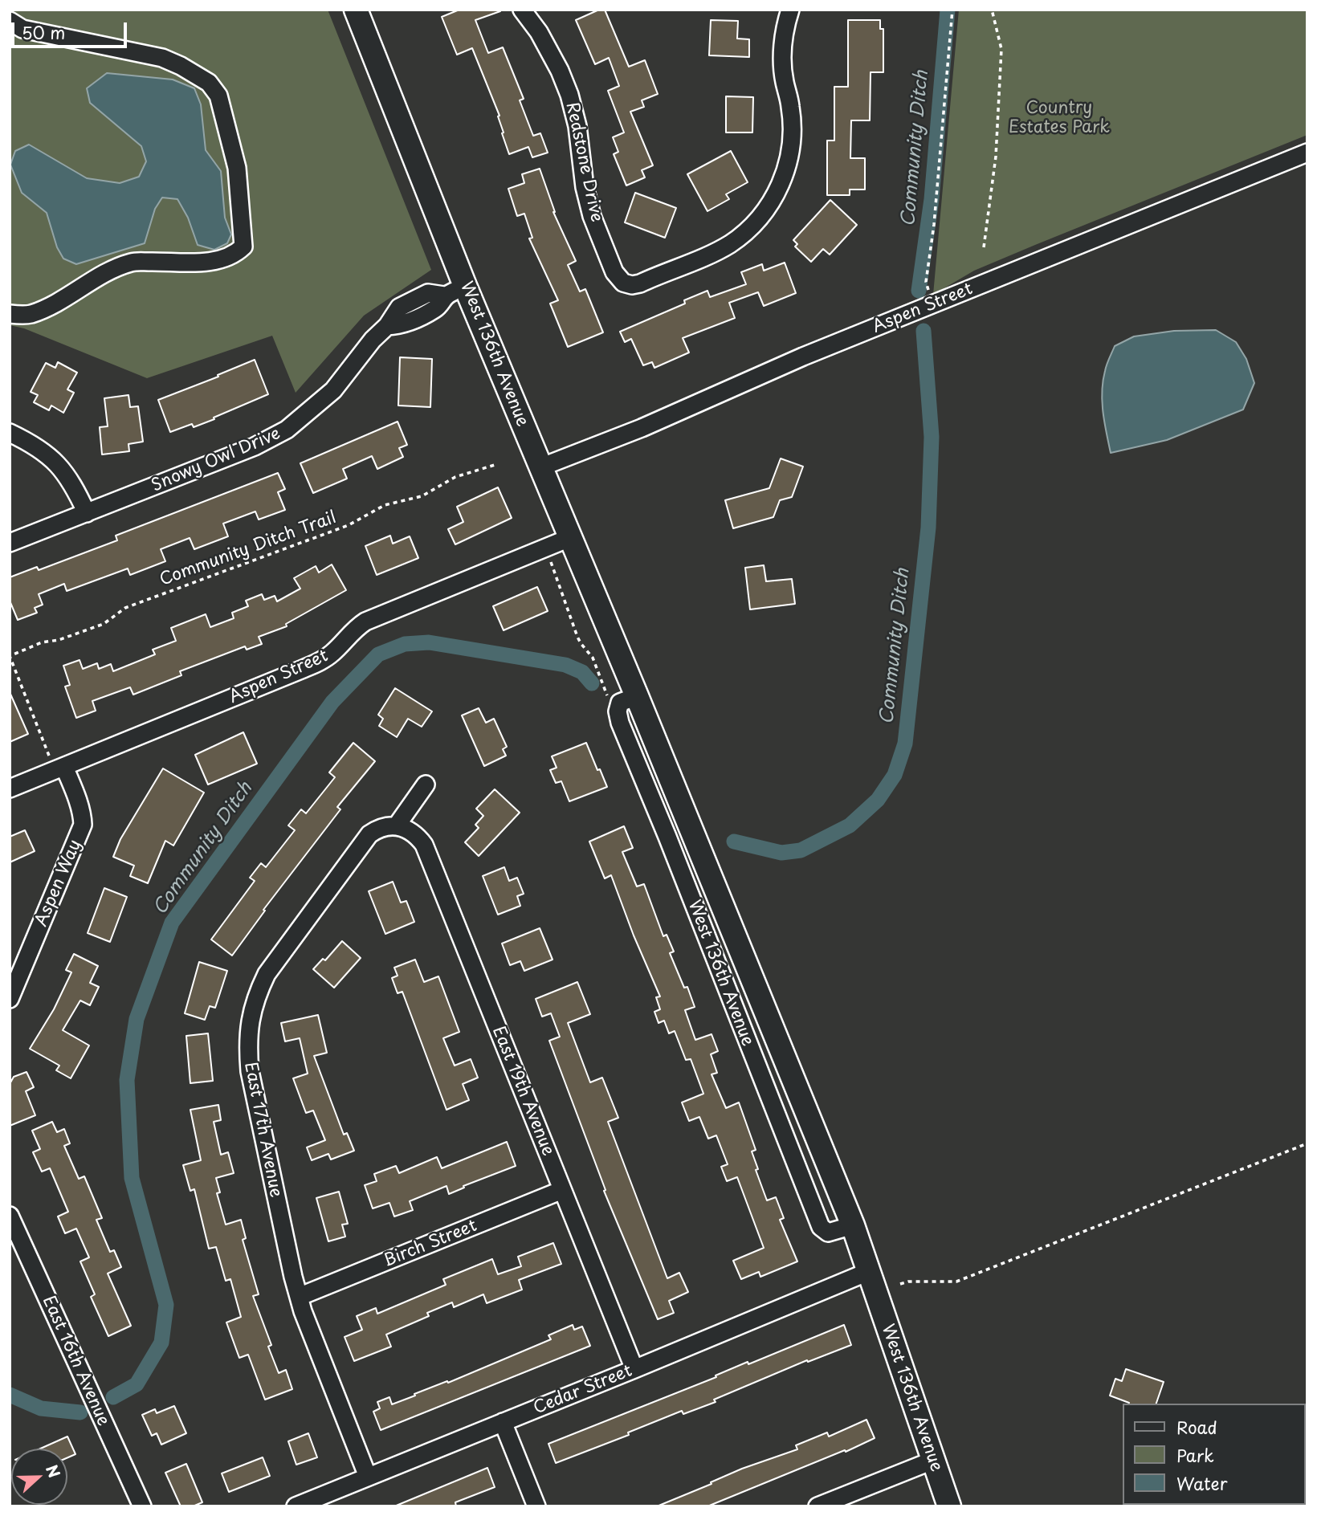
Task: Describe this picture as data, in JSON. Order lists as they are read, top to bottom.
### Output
{
  "streets": {
    "main road": ["West 136th Avenue"],
    "street": [
      "Redstone Drive",
      "Aspen Street",
      "Snowy Owl Drive",
      "Aspen Way",
      "East 19th Avenue",
      "East 17th Avenue",
      "Birch Street",
      "East 16th Avenue",
      "Cedar Street"
    ],
    "path": ["Community Ditch Trail"]
  },
  "crossings": [
    ["Aspen Street", "West 136th Avenue"],
    ["Aspen Street", "Aspen Way"],
    ["West 136th Avenue", "Snowy Owl Drive"],
    ["West 136th Avenue", "Cedar Street"],
    ["East 19th Avenue", "East 17th Avenue"],
    ["East 19th Avenue", "Birch Street"],
    ["East 19th Avenue", "Cedar Street"],
    ["East 17th Avenue", "Birch Street"],
    ["East 17th Avenue", "Cedar Street"]
  ],
  "water": ["Community Ditch"],
  "parks": ["Country Estates Park"],
  "legend": ["Road", "Park", "Water"],
  "scale_bar": "50 m",
  "north": "right"
}
